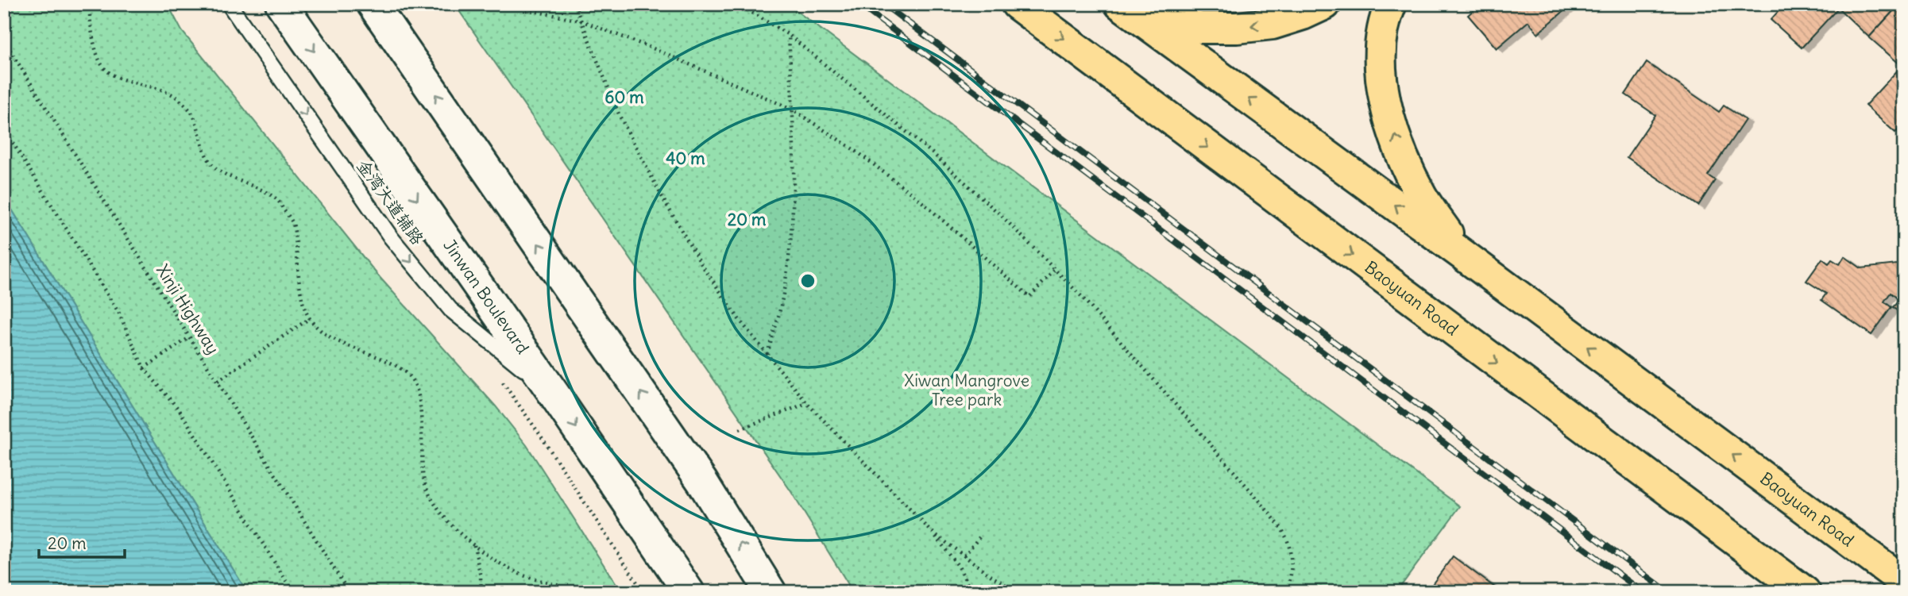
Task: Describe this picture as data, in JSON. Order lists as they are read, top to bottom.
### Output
{
  "streets": {
    "main road": ["Jinwan Boulevard", "Baoyuan Road"],
    "lane": ["金湾大道辅路"],
    "path": ["Xinji Highway"]
  },
  "crossings": [
    ["金湾大道辅路", "Jinwan Boulevard"]
  ],
  "one_way": ["金湾大道辅路"],
  "parks": ["Xiwan Mangrove Tree park"],
  "scale_bar": "20 m",
  "rings": ["60 m", "40 m", "20 m"]
}
